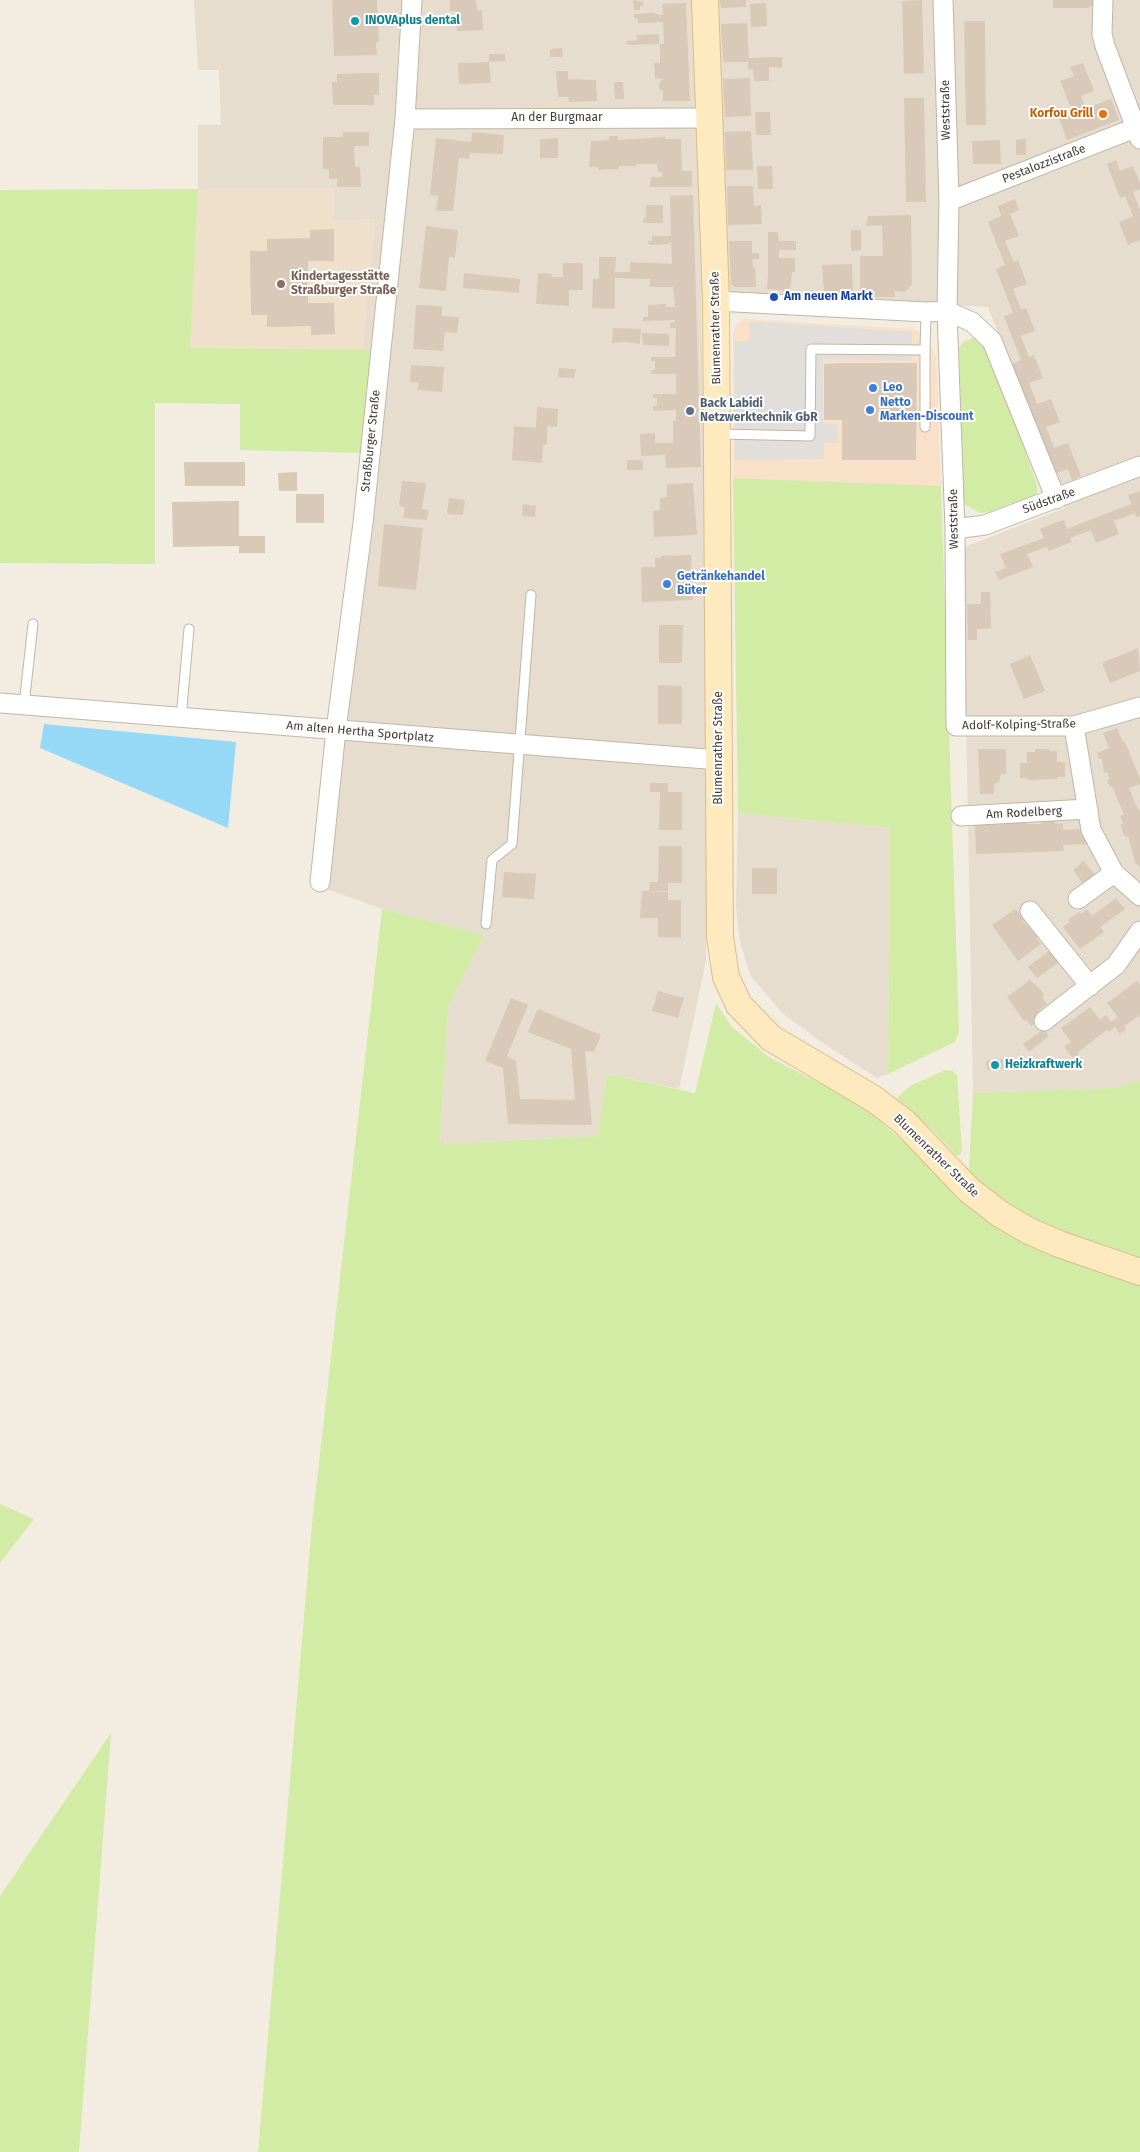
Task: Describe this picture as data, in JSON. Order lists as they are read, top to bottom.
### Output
{
  "streets": {
    "street": [
      "Weststraße",
      "An der Burgmaar",
      "Pestalozzistraße",
      "Blumenrather Straße",
      "Straßburger Straße",
      "Südstraße",
      "Adolf-Kolping-Straße",
      "Am alten Hertha Sportplatz",
      "Am Rodelberg"
    ]
  },
  "crossings": [
    ["Weststraße", "Pestalozzistraße"],
    ["Weststraße", "Südstraße"],
    ["Weststraße", "Adolf-Kolping-Straße"],
    ["An der Burgmaar", "Blumenrather Straße"],
    ["An der Burgmaar", "Straßburger Straße"],
    ["Blumenrather Straße", "Am alten Hertha Sportplatz"],
    ["Straßburger Straße", "Am alten Hertha Sportplatz"]
  ],
  "places": [
    "INOVAplus dental",
    "Korfou Grill",
    "Kindertagesstätte Straßburger Straße",
    "Am neuen Markt",
    "Leo",
    "Netto Marken-Discount",
    "Back Labidi Netzwerktechnik GbR",
    "Getränkehandel Büter",
    "Heizkraftwerk"
  ]
}
